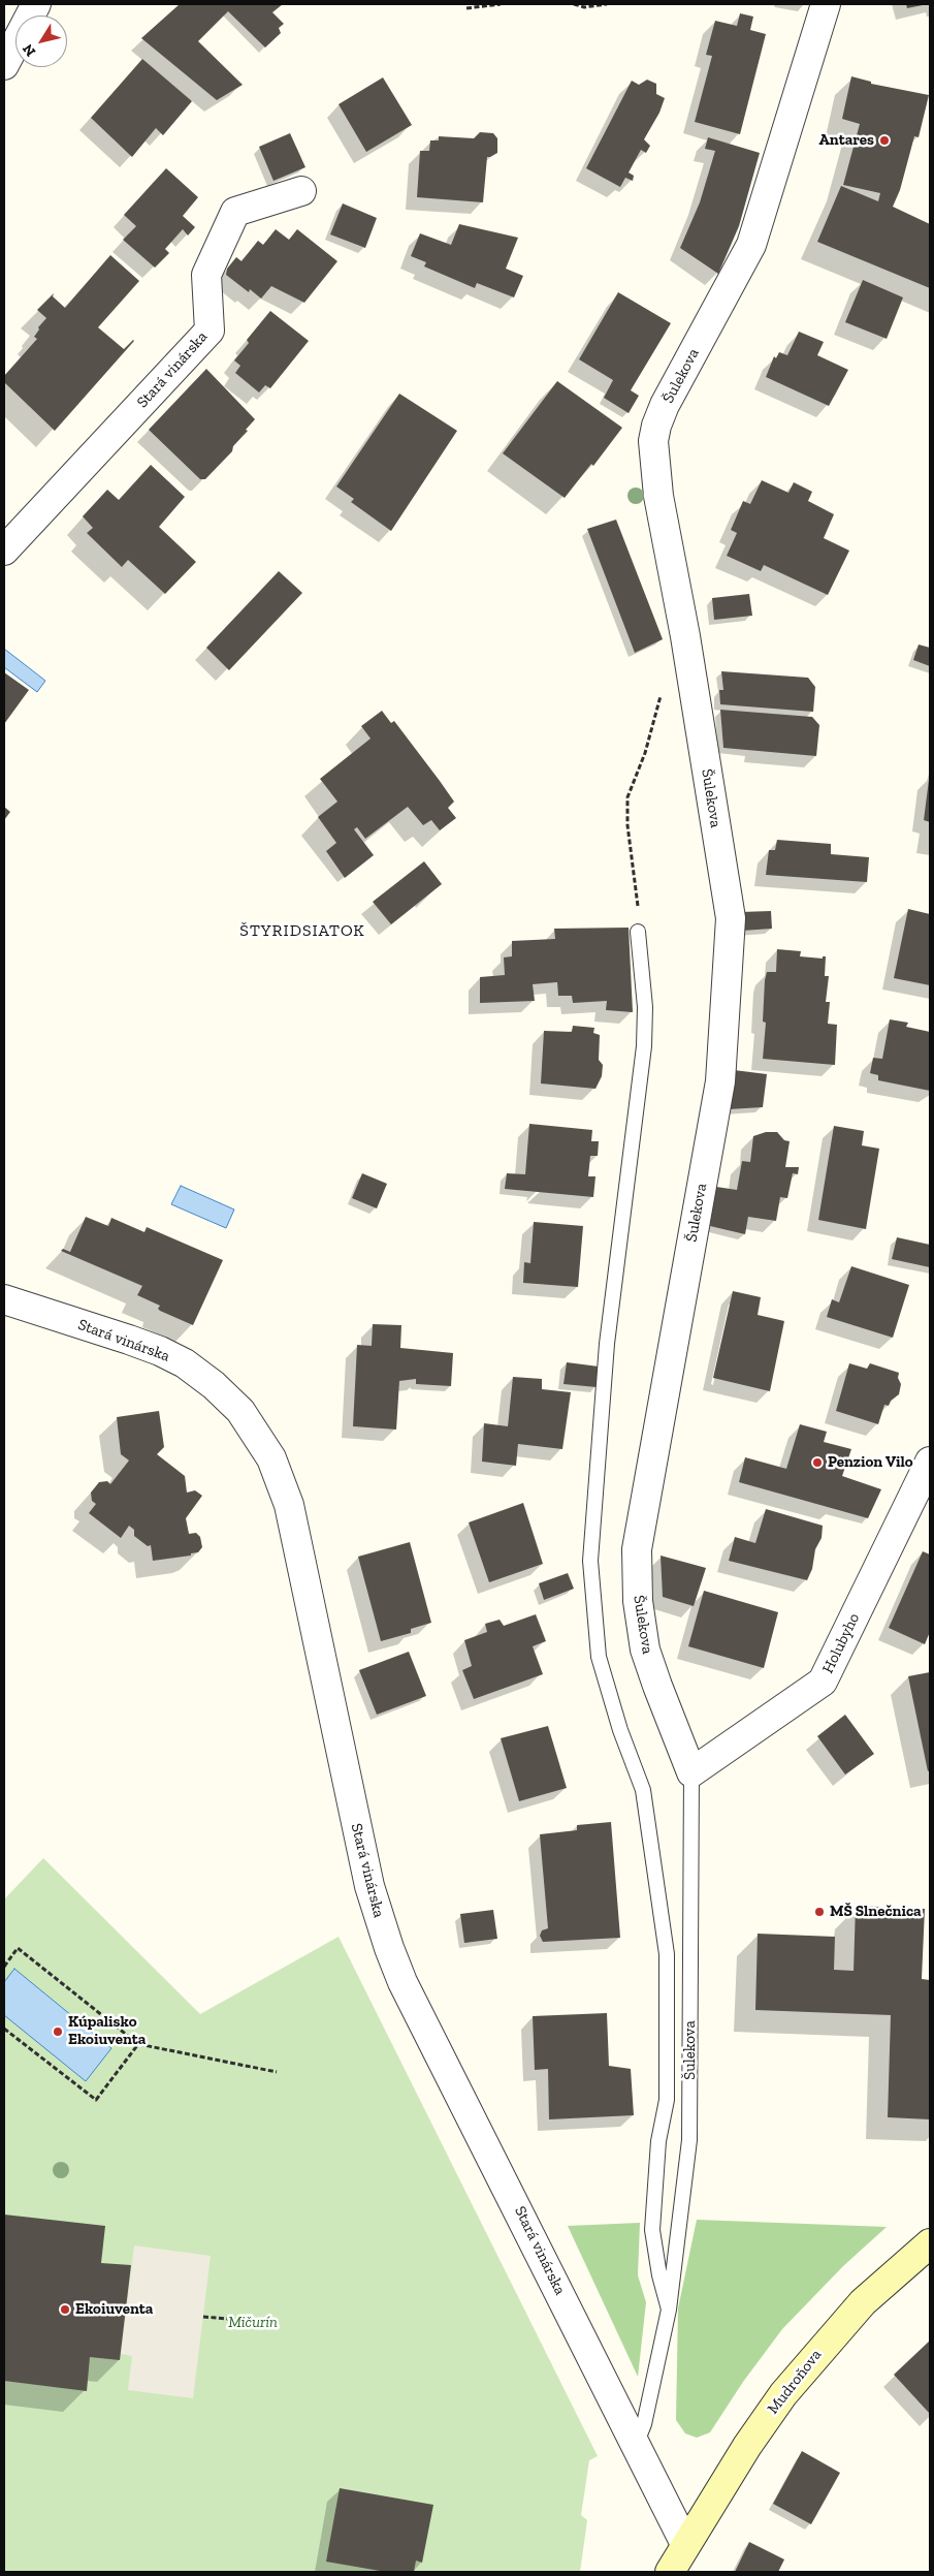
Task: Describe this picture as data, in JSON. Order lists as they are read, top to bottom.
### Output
{
  "streets": {
    "street": [
      "Stará vinárska",
      "Šulekova",
      "Holubyho",
      "Mudroňova"
    ]
  },
  "crossings": [
    ["Stará vinárska", "Šulekova"],
    ["Stará vinárska", "Mudroňova"],
    ["Šulekova", "Holubyho"]
  ],
  "districts": ["ŠTYRIDSIATOK"],
  "parks": ["Mičurín"],
  "places": [
    "Antares",
    "Penzion Vilo",
    "MŠ Slnečnica",
    "Kúpalisko Ekoiuventa",
    "Ekoiuventa"
  ],
  "north": "bottom left"
}
